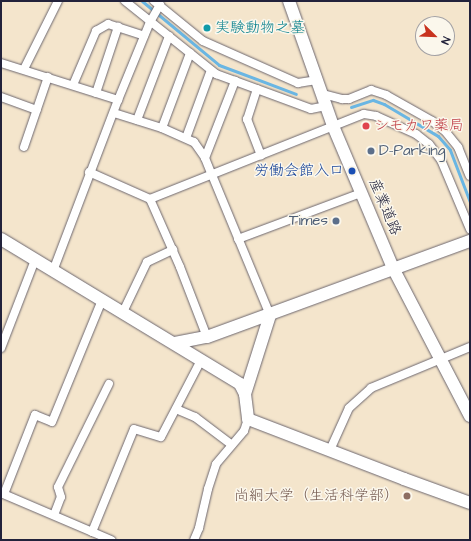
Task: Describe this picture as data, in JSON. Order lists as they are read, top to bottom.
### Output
{
  "streets": {
    "street": ["産業道路"]
  },
  "places": [
    "実験動物之墓",
    "シモカワ薬局",
    "D-Parking",
    "労働会館入口",
    "Times",
    "尚絅大学（生活科学部）"
  ],
  "north": "bottom right"
}
